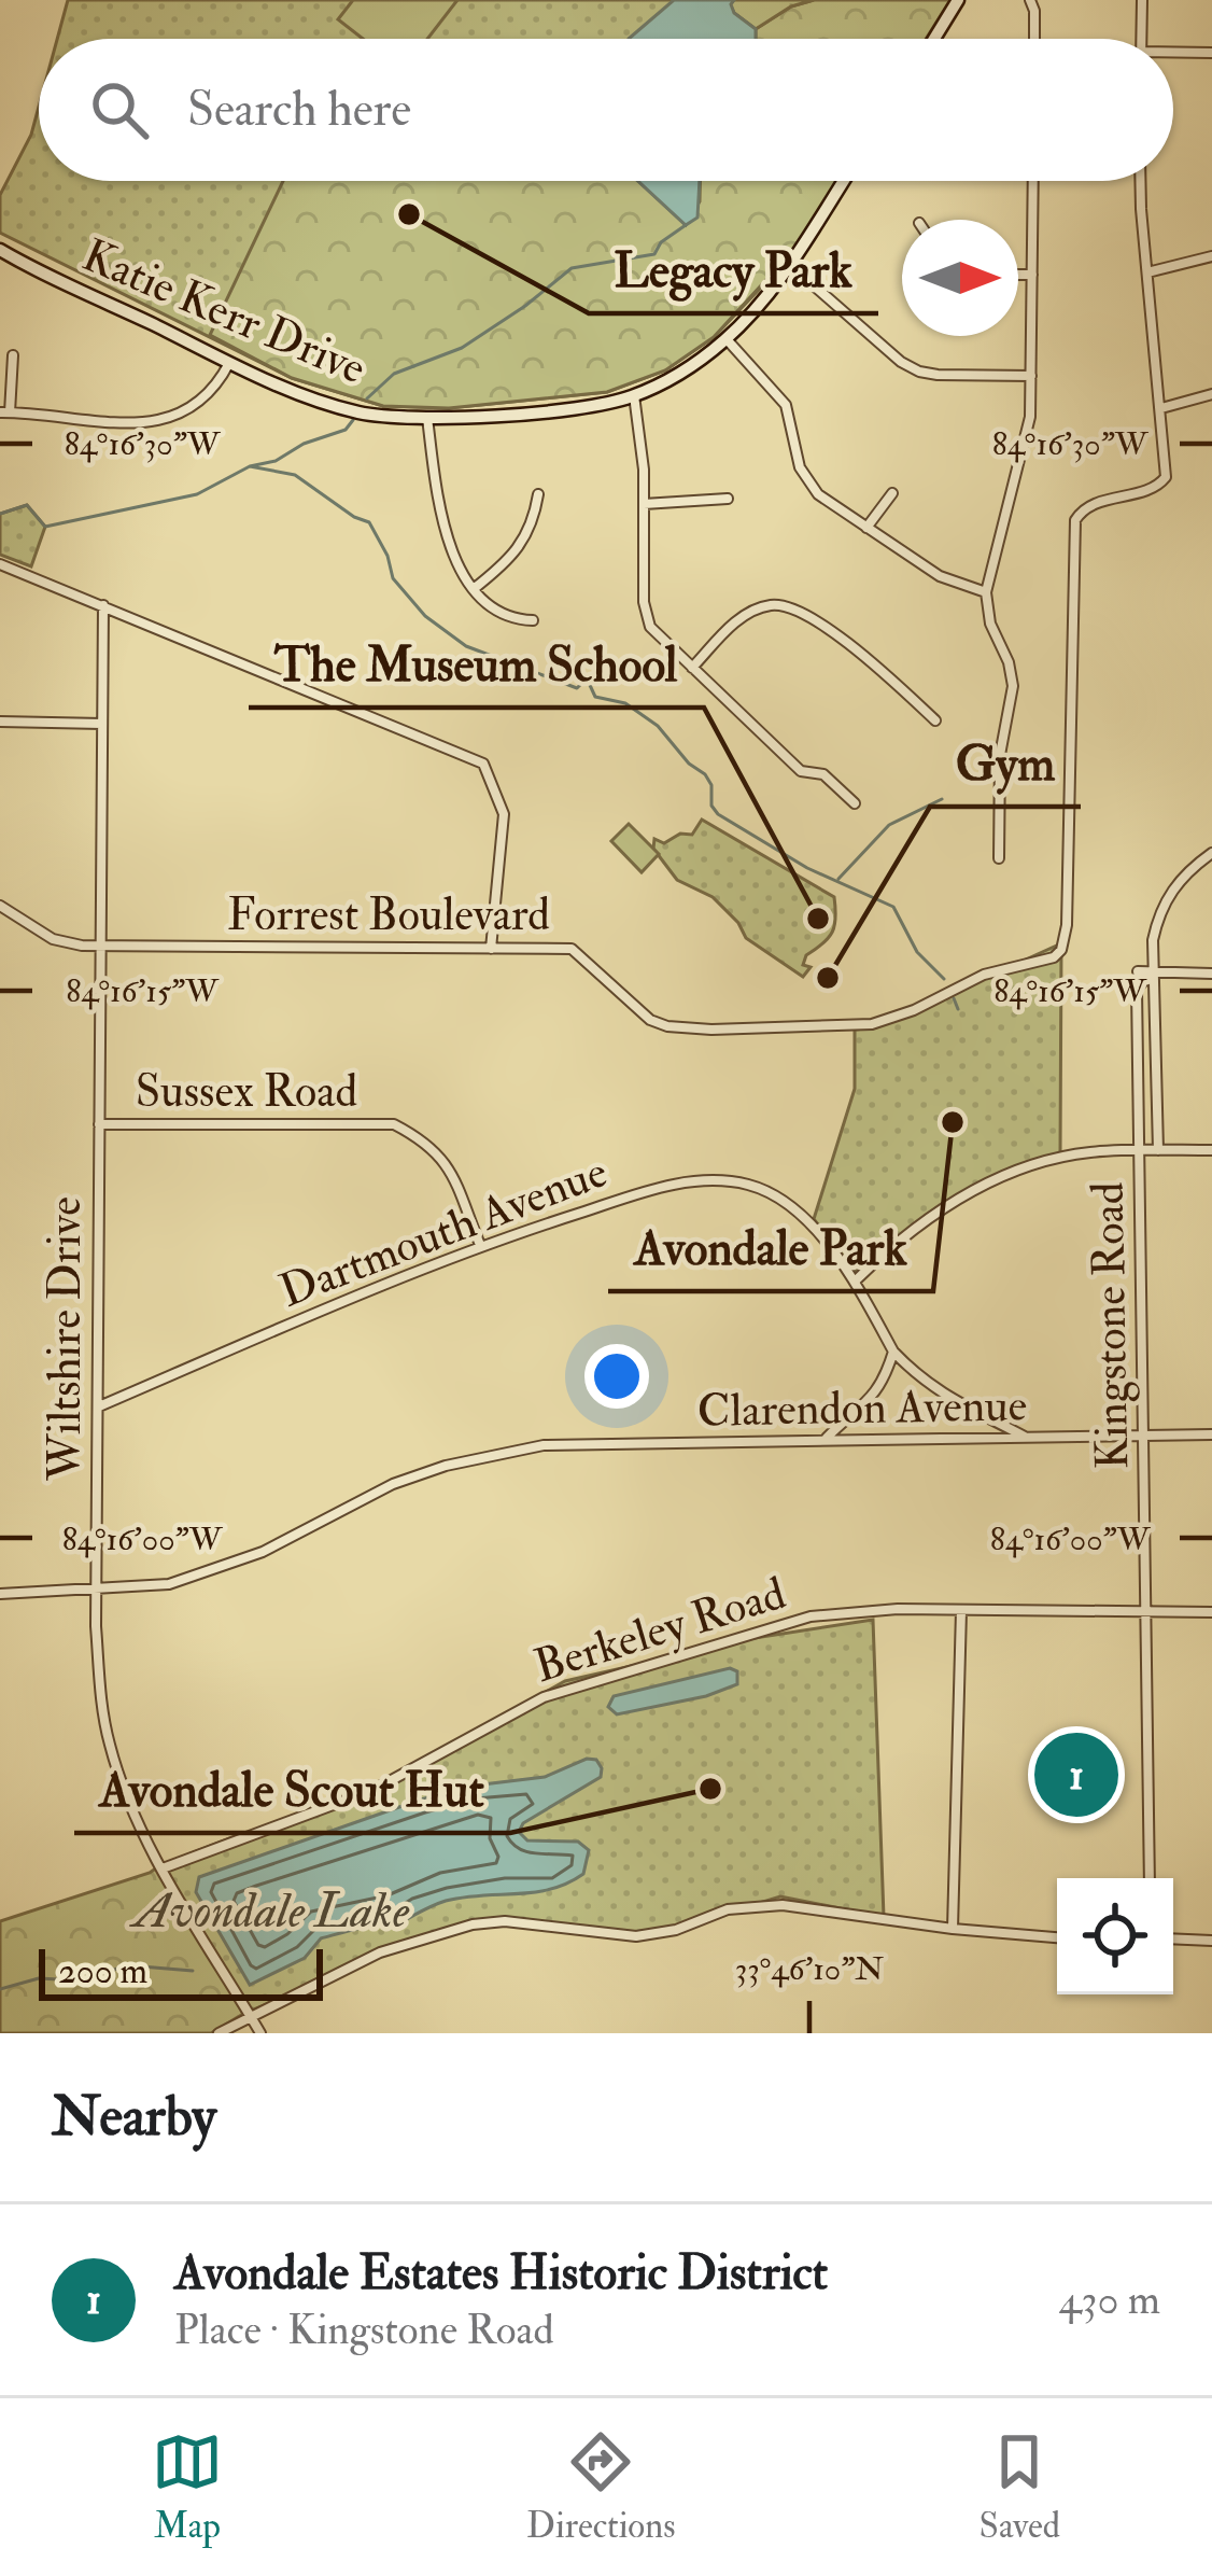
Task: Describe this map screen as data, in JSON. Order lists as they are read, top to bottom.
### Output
{
  "streets": {
    "street": [
      "Katie Kerr Drive",
      "Forrest Boulevard",
      "Sussex Road",
      "Dartmouth Avenue",
      "Kingstone Road",
      "Wiltshire Drive",
      "Clarendon Avenue",
      "Berkeley Road"
    ]
  },
  "crossings": [
    ["Forrest Boulevard", "Wiltshire Drive"],
    ["Sussex Road", "Dartmouth Avenue"],
    ["Sussex Road", "Wiltshire Drive"],
    ["Dartmouth Avenue", "Wiltshire Drive"],
    ["Kingstone Road", "Clarendon Avenue"],
    ["Kingstone Road", "Berkeley Road"],
    ["Wiltshire Drive", "Clarendon Avenue"],
    ["Wiltshire Drive", "Berkeley Road"]
  ],
  "water": ["Avondale Lake"],
  "places": [
    "Legacy Park",
    "The Museum School",
    "Gym",
    "Avondale Park",
    "Avondale Scout Hut"
  ],
  "scale_bar": "200 m",
  "north": "right",
  "page": {
    "search": "Search here",
    "pins": "1",
    "scale": "200 m",
    "heading": "Nearby",
    "list": [
      {
        "mark": "1",
        "name": "Avondale Estates Historic District",
        "note": "Place · Kingstone Road",
        "value": "430 m"
      }
    ],
    "nav": ["Map", "Directions", "Saved"]
  },
  "coordinates": [
    "84°16'30\"W",
    "84°16'15\"W",
    "84°16'00\"W",
    "33°46'10\"N"
  ]
}
